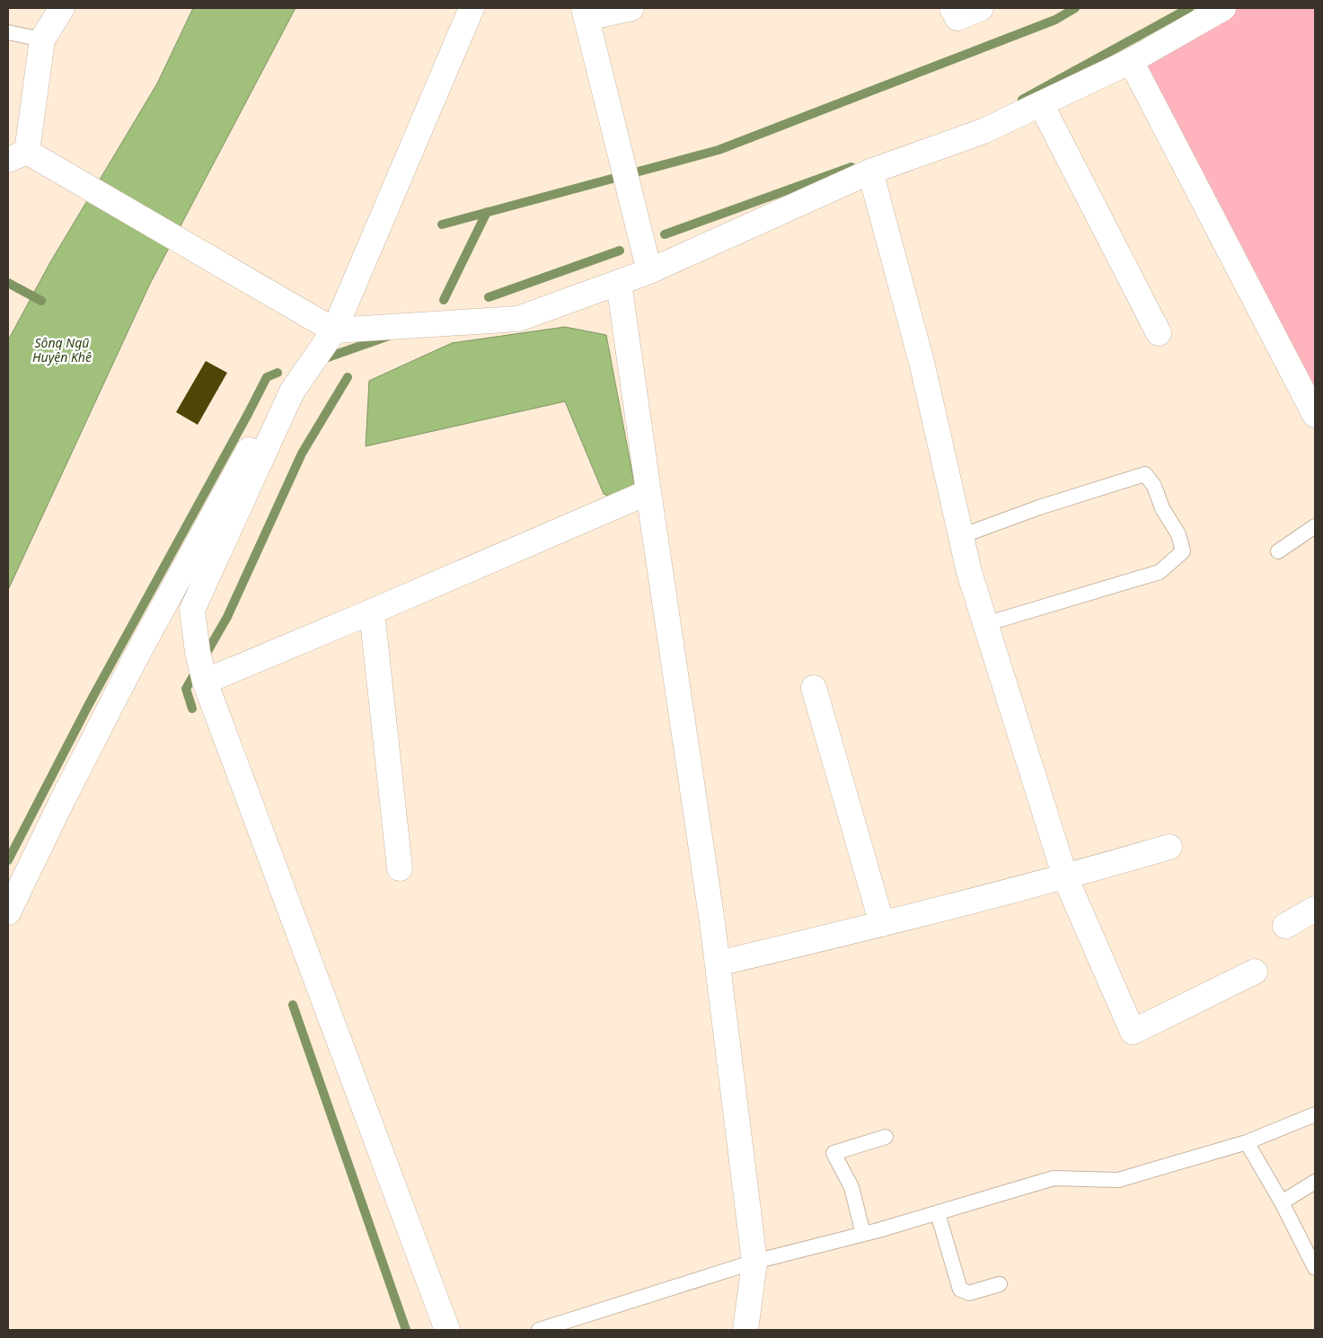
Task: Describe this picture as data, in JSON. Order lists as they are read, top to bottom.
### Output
{
  "water": ["Sông Ngũ Huyện Khê"]
}
